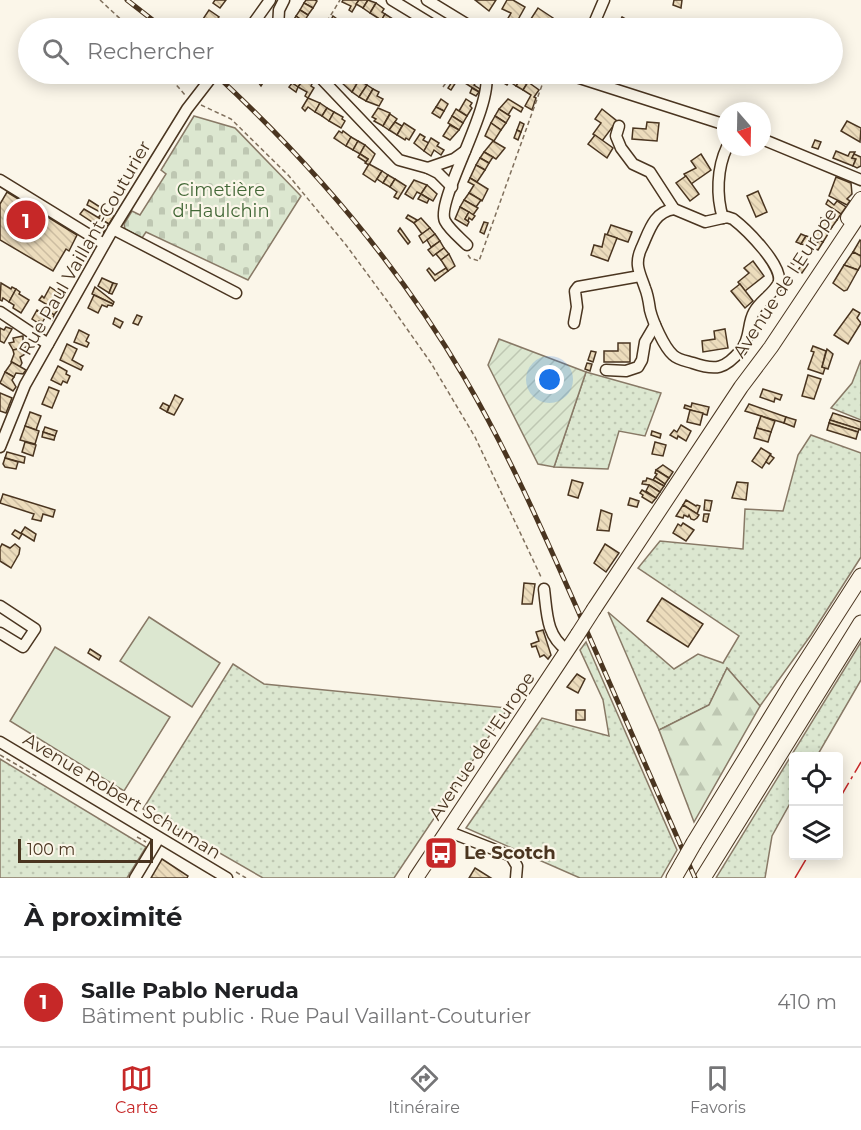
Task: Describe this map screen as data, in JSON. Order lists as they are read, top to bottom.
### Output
{
  "streets": {
    "main road": ["Avenue de l'Europe"],
    "street": ["Rue Paul Vaillant-Couturier", "Avenue Robert Schuman"]
  },
  "parks": ["Cimetière d'Haulchin"],
  "places": {
    "bus stop": ["Le Scotch"]
  },
  "scale_bar": "100 m",
  "north": "bottom",
  "page": {
    "search": "Rechercher",
    "pins": "1",
    "scale": "100 m",
    "heading": "À proximité",
    "list": [
      {
        "mark": "1",
        "name": "Salle Pablo Neruda",
        "note": "Bâtiment public · Rue Paul Vaillant-Couturier",
        "value": "410 m"
      }
    ],
    "nav": ["Carte", "Itinéraire", "Favoris"]
  }
}
